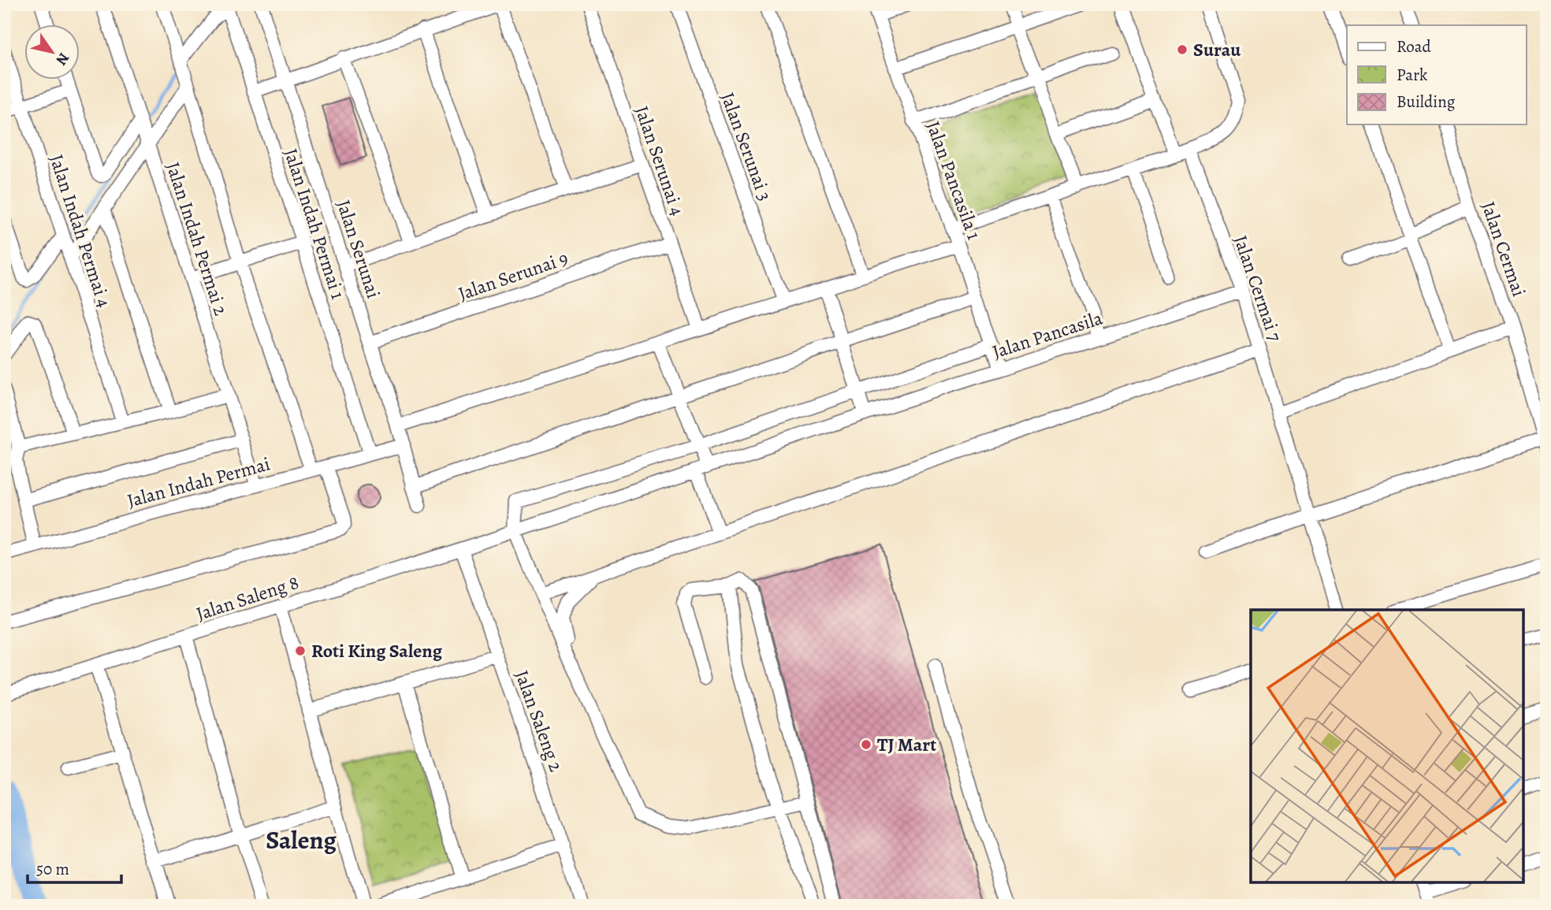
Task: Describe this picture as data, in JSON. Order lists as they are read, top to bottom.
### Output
{
  "streets": {
    "street": [
      "Jalan Serunai 3",
      "Jalan Serunai 4",
      "Jalan Pancasila 1",
      "Jalan Indah Permai 1",
      "Jalan Indah Permai 4",
      "Jalan Indah Permai 2",
      "Jalan Serunai",
      "Jalan Cermai",
      "Jalan Serunai 9",
      "Jalan Cermai 7",
      "Jalan Pancasila",
      "Jalan Indah Permai",
      "Jalan Saleng 8",
      "Jalan Saleng 2"
    ]
  },
  "crossings": [
    ["Jalan Serunai 4", "Jalan Serunai 9"],
    ["Jalan Pancasila 1", "Jalan Pancasila"],
    ["Jalan Indah Permai 1", "Jalan Indah Permai"],
    ["Jalan Indah Permai 2", "Jalan Indah Permai"],
    ["Jalan Serunai", "Jalan Serunai 9"],
    ["Jalan Serunai", "Jalan Indah Permai"],
    ["Jalan Cermai 7", "Jalan Pancasila"],
    ["Jalan Pancasila", "Jalan Saleng 8"],
    ["Jalan Saleng 8", "Jalan Saleng 2"]
  ],
  "districts": ["Saleng"],
  "places": ["Surau", "Roti King Saleng", "TJ Mart"],
  "legend": ["Road", "Park", "Building"],
  "scale_bar": "50 m",
  "north": "bottom right"
}
